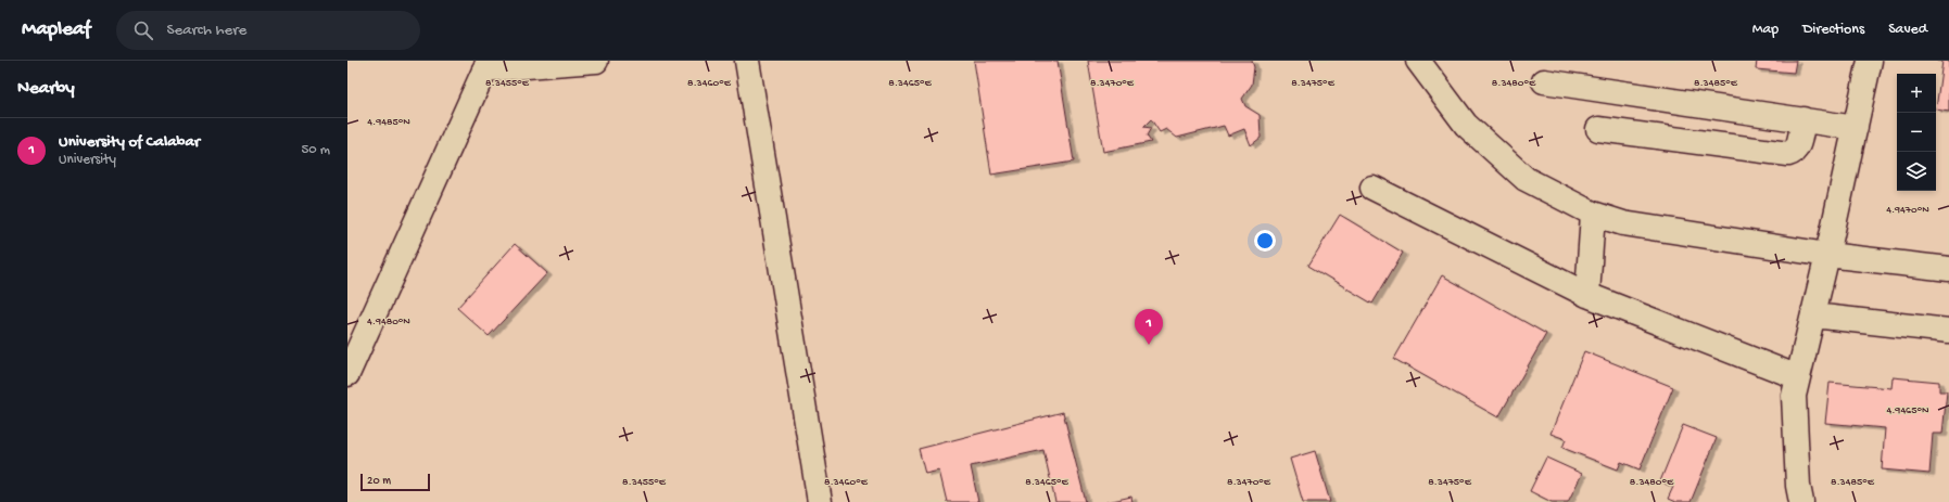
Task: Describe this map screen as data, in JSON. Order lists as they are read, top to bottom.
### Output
{
  "scale_bar": "20 m",
  "page": {
    "header": "Mapleaf",
    "search": "Search here",
    "nav": ["Map", "Directions", "Saved"],
    "heading": "Nearby",
    "map_buttons": ["+", "−"],
    "list": [
      {
        "mark": "1",
        "name": "University of Calabar",
        "note": "University",
        "value": "50 m"
      }
    ],
    "pins": "1",
    "scale": "20 m"
  },
  "coordinates": [
    "8.3455°E",
    "8.3460°E",
    "8.3465°E",
    "8.3470°E",
    "8.3475°E",
    "8.3480°E",
    "8.3485°E",
    "4.9485°N",
    "4.9470°N",
    "4.9480°N",
    "4.9465°N"
  ]
}
